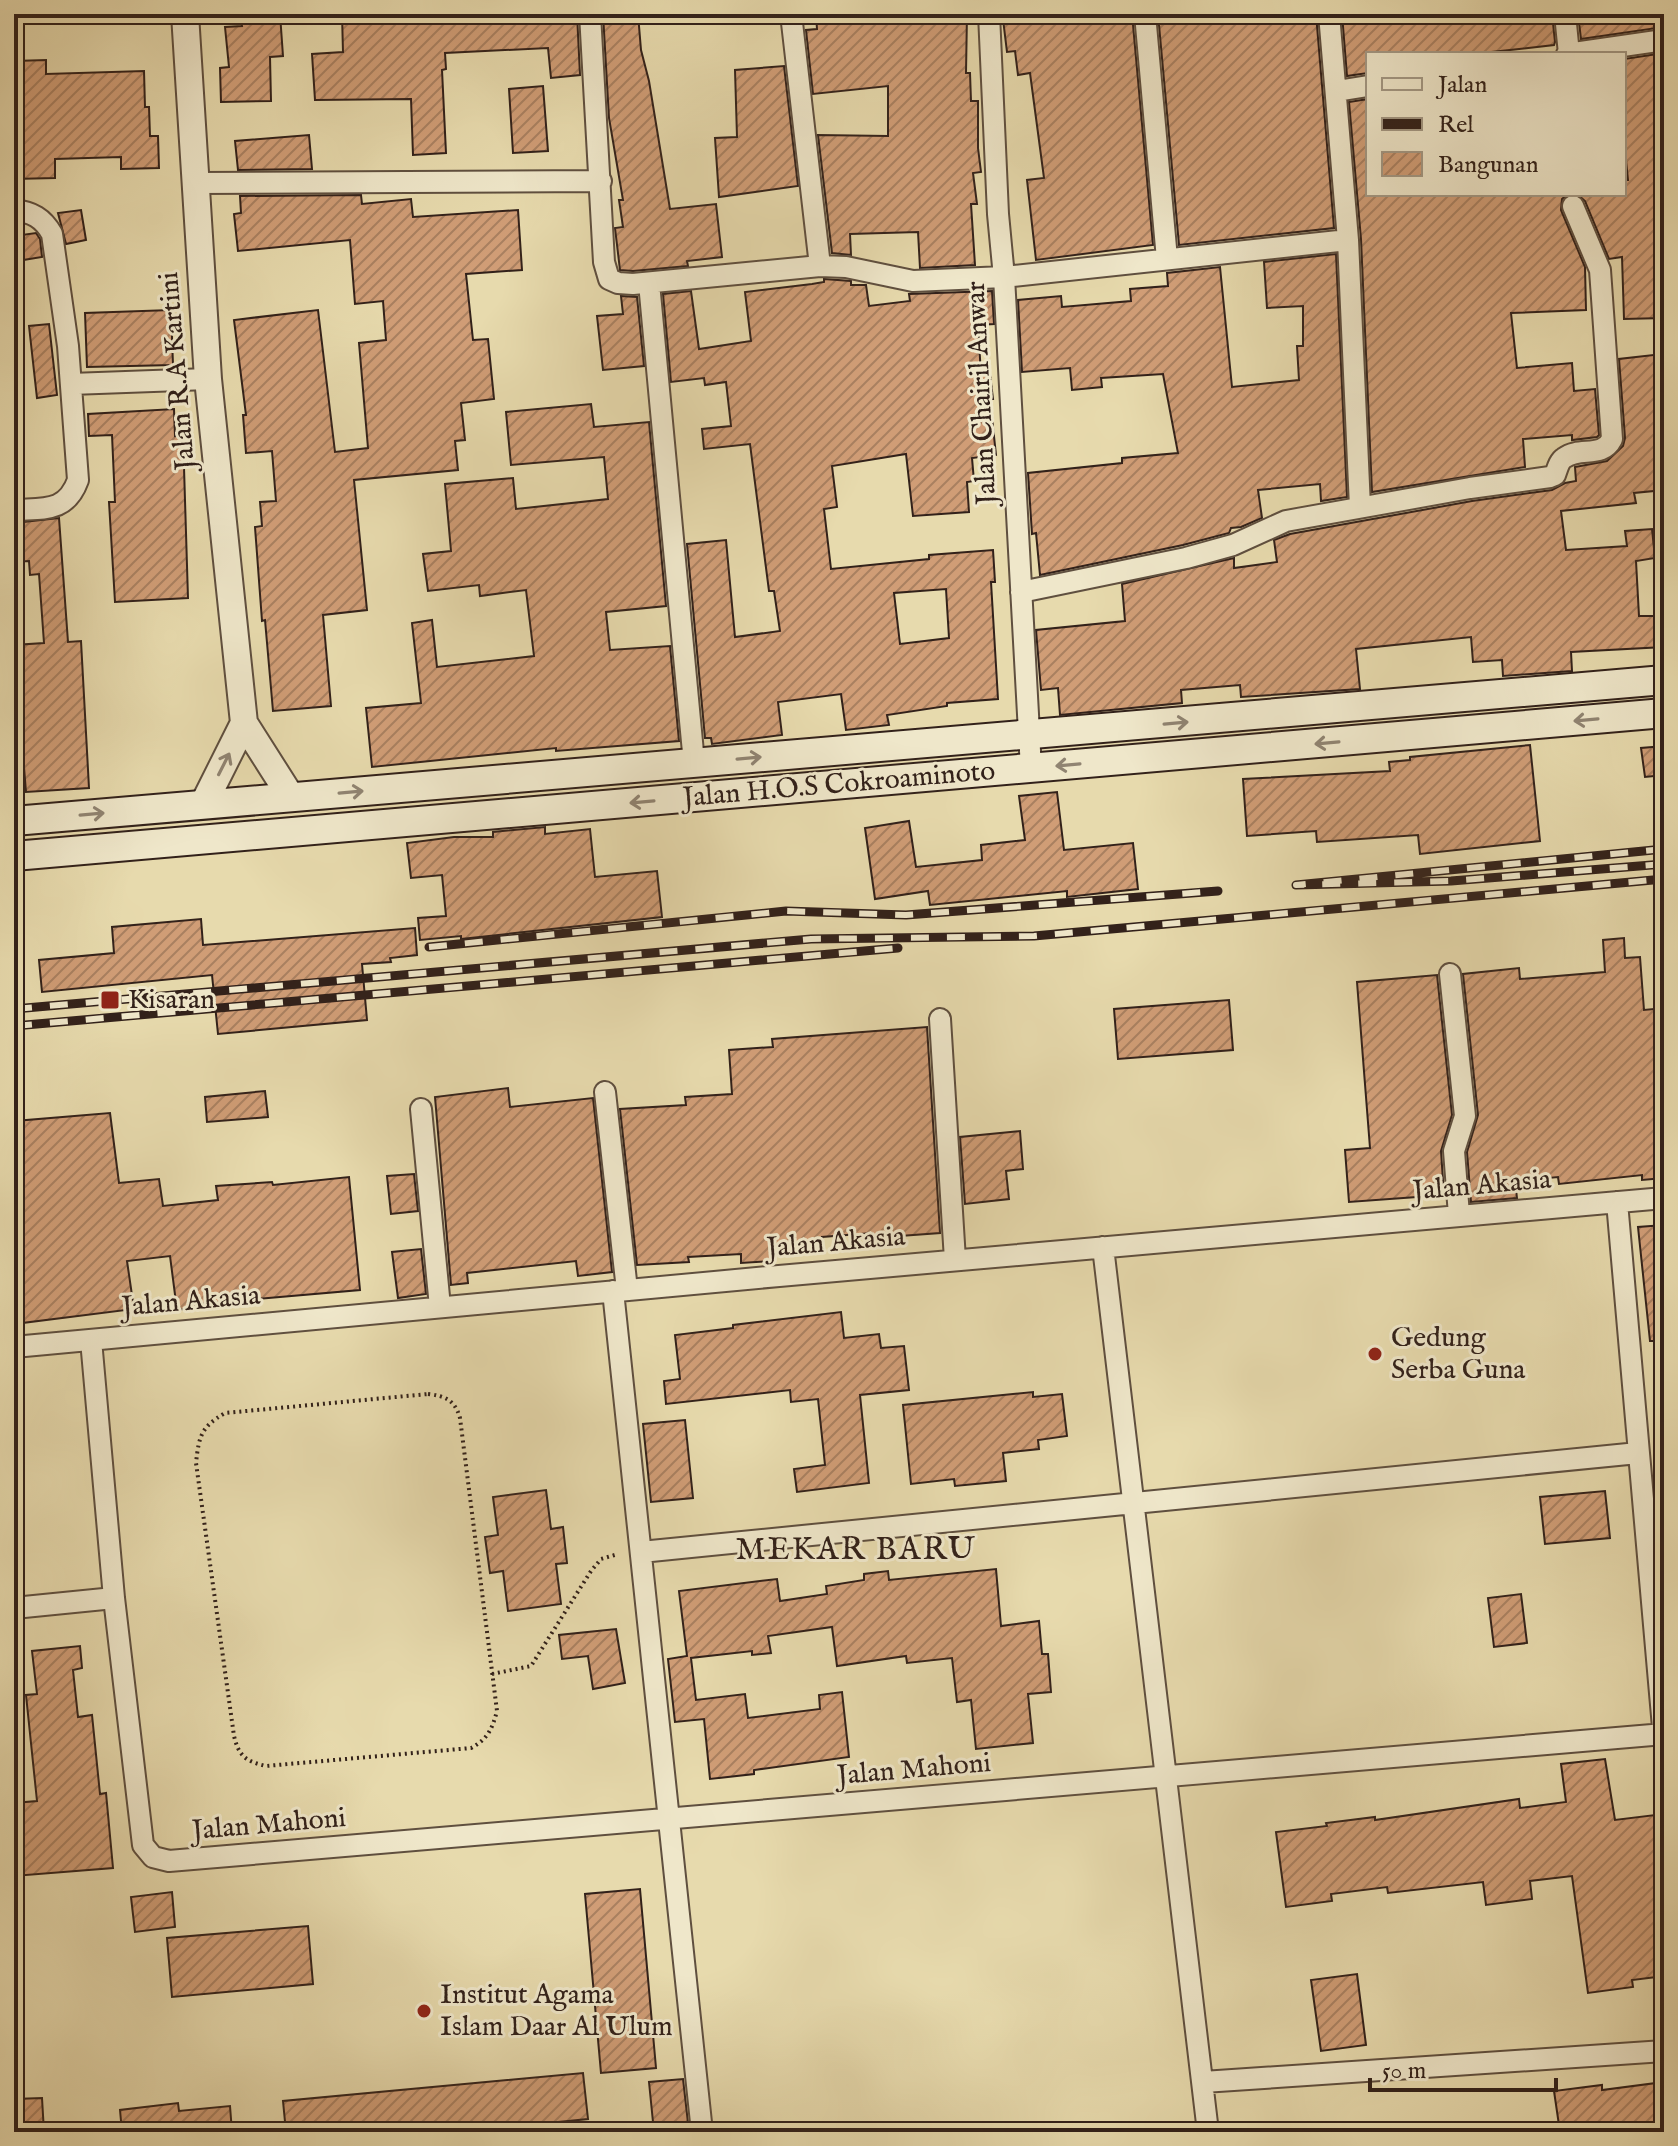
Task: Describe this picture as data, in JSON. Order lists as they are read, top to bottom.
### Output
{
  "streets": {
    "main road": ["Jalan H.O.S Cokroaminoto"],
    "street": [
      "Jalan R.A Kartini",
      "Jalan Chairil Anwar",
      "Jalan Akasia",
      "Jalan Mahoni"
    ]
  },
  "crossings": [
    ["Jalan Chairil Anwar", "Jalan H.O.S Cokroaminoto"]
  ],
  "districts": ["MEKAR BARU"],
  "places": {
    "transit": ["Kisaran"],
    "other": ["Gedung Serba Guna", "Institut Agama Islam Daar Al Ulum"]
  },
  "legend": ["Jalan", "Rel", "Bangunan"],
  "scale_bar": "50 m"
}
